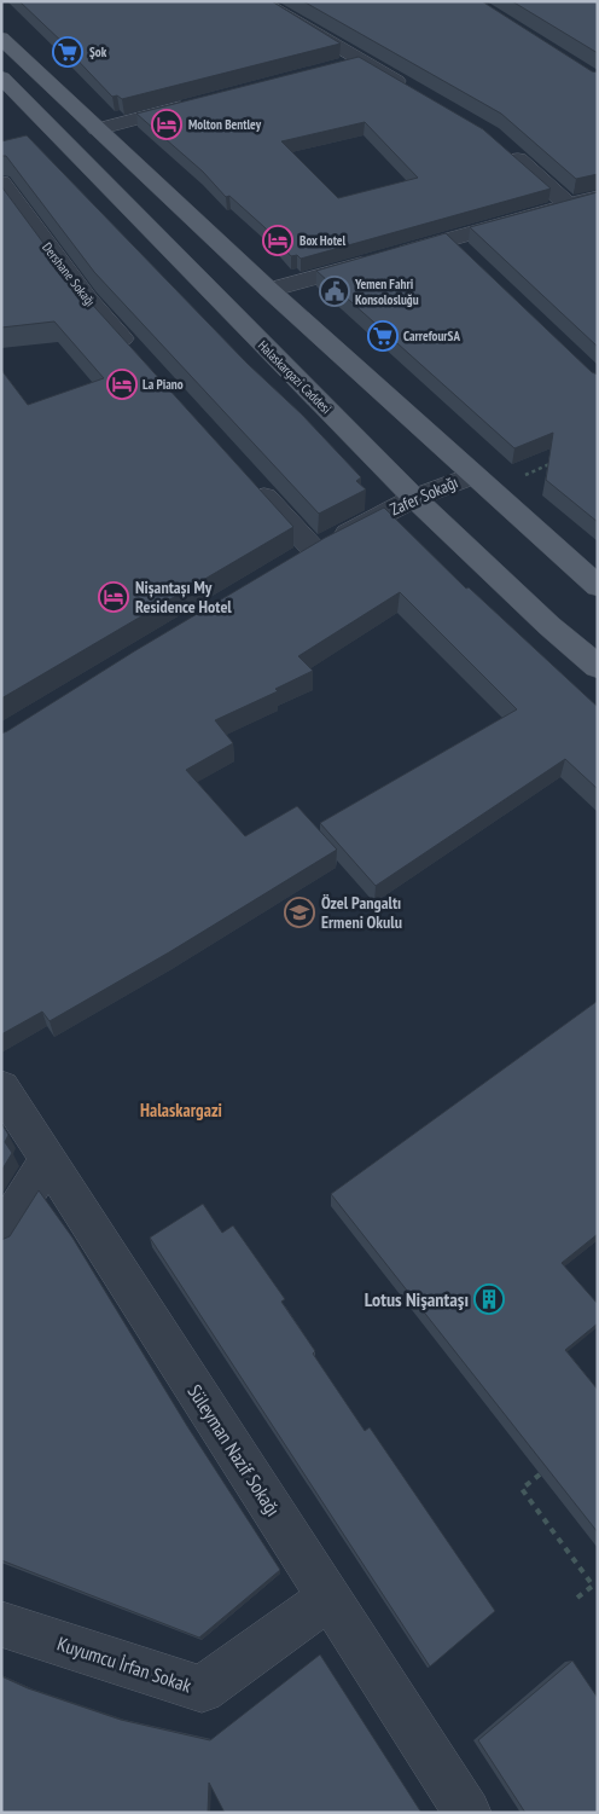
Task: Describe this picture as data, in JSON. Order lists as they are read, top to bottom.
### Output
{
  "streets": {
    "main road": ["Halaskargazi Caddesi"],
    "street": [
      "Dershane Sokağı",
      "Zafer Sokağı",
      "Süleyman Nazif Sokağı",
      "Kuyumcu İrfan Sokak"
    ]
  },
  "crossings": [
    ["Halaskargazi Caddesi", "Zafer Sokağı"],
    ["Süleyman Nazif Sokağı", "Kuyumcu İrfan Sokak"]
  ],
  "districts": ["Halaskargazi"],
  "places": {
    "supermarket": ["Şok", "CarrefourSA"],
    "hotel": [
      "Molton Bentley",
      "Box Hotel",
      "La Piano",
      "Nișantașı My Residence Hotel"
    ],
    "public building": ["Yemen Fahri Konsolosluğu"],
    "school or university": ["Özel Pangaltı Ermeni Okulu"],
    "building": ["Lotus Nişantaşı"]
  }
}
